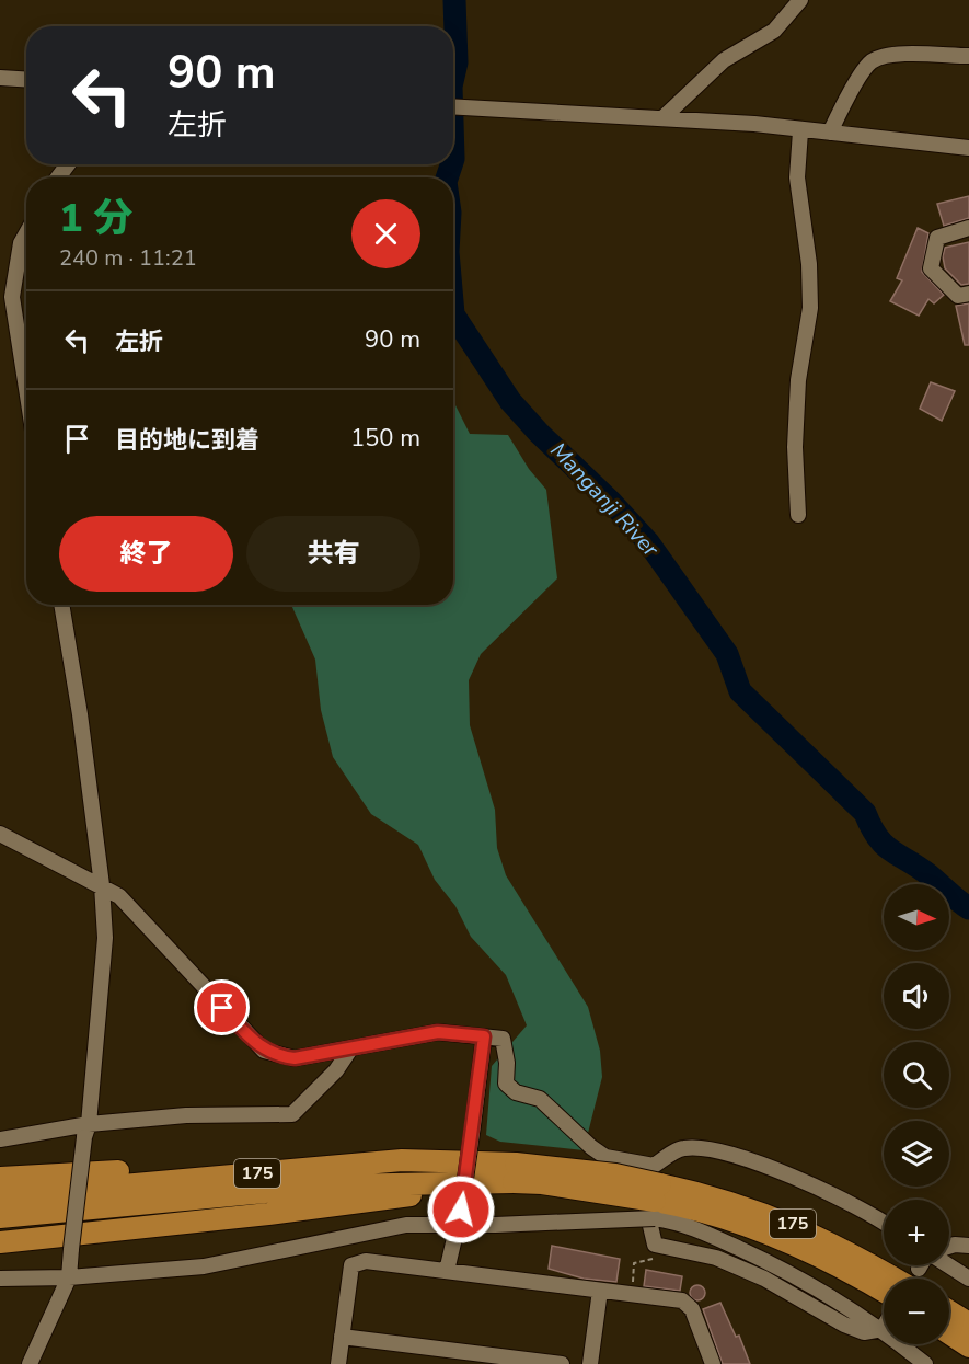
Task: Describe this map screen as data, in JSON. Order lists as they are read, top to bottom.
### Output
{
  "streets": {
    "highway": ["175"]
  },
  "water": ["Manganji River"],
  "north": "right",
  "page": {
    "turn": ["90 m", "左折"],
    "heading": ["1 分", "240 m · 11:21"],
    "list": [
      {
        "name": "左折",
        "value": "90 m"
      },
      {
        "name": "目的地に到着",
        "value": "150 m"
      }
    ],
    "buttons": ["終了", "共有"],
    "map_buttons": ["+", "−"]
  }
}
